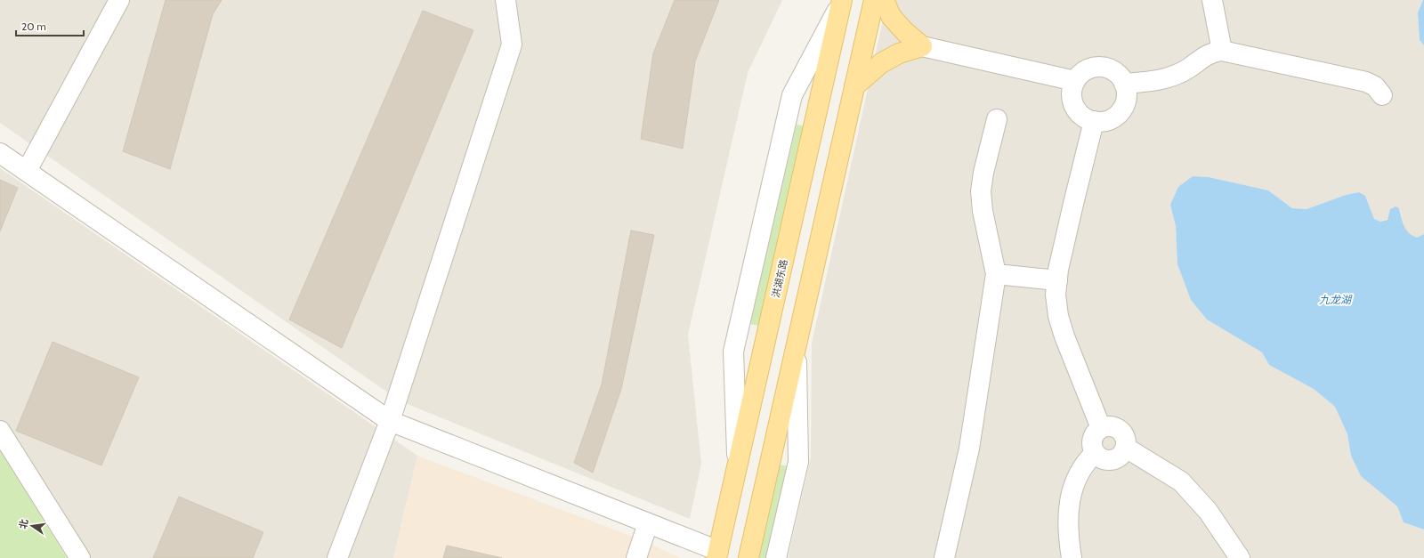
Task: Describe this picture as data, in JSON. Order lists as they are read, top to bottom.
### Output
{
  "streets": {
    "main road": ["洪湖东路"]
  },
  "water": ["九龙湖"],
  "scale_bar": "20 m",
  "north": "left"
}
